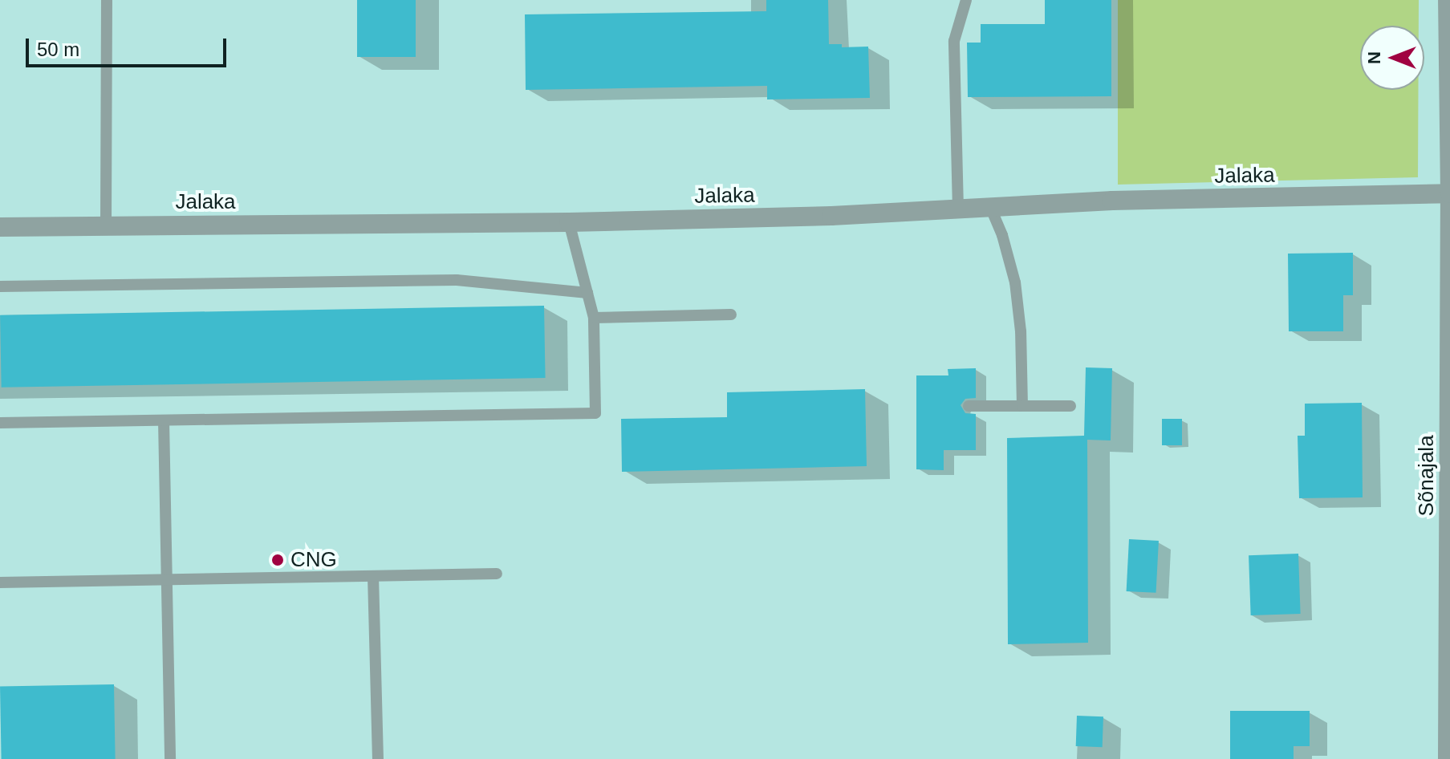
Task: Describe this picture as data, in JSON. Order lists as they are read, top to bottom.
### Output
{
  "streets": {
    "street": ["Jalaka", "Sõnajala"]
  },
  "crossings": [
    ["Jalaka", "Sõnajala"]
  ],
  "places": ["CNG"],
  "scale_bar": "50 m",
  "north": "left"
}
